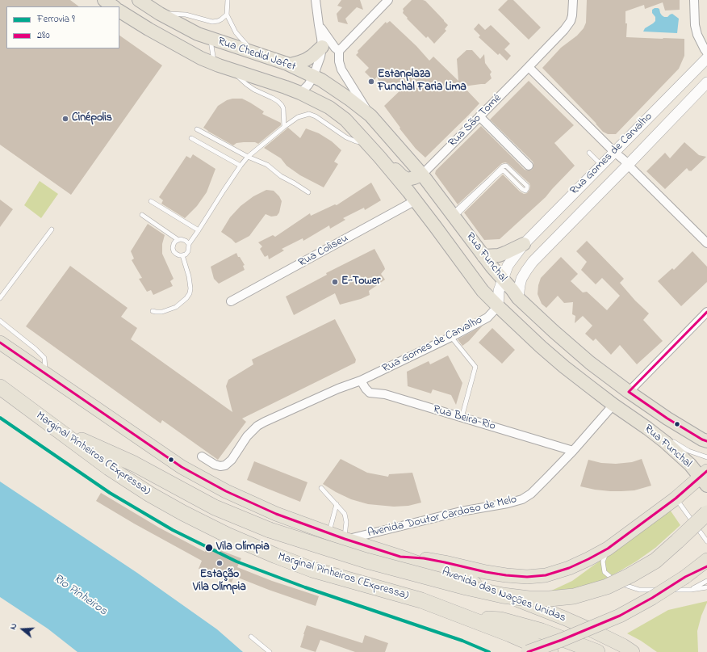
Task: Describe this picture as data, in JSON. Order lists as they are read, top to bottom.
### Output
{
  "streets": {
    "highway": ["Marginal Pinheiros (Expressa)", "Avenida das Nações Unidas"],
    "main road": ["Rua Chedid Jafet", "Rua Funchal"],
    "street": [
      "Rua São Tomé",
      "Rua Gomes de Carvalho",
      "Rua Coliseu",
      "Rua Beira-Rio",
      "Avenida Doutor Cardoso de Melo"
    ]
  },
  "crossings": [
    ["Rua Chedid Jafet", "Rua Funchal"],
    ["Rua São Tomé", "Rua Funchal"],
    ["Rua Gomes de Carvalho", "Rua Funchal"],
    ["Rua Gomes de Carvalho", "Rua Beira-Rio"],
    ["Rua Coliseu", "Rua Funchal"],
    ["Rua Funchal", "Avenida Doutor Cardoso de Melo"],
    ["Rua Beira-Rio", "Avenida Doutor Cardoso de Melo"],
    ["Avenida Doutor Cardoso de Melo", "Avenida das Nações Unidas"]
  ],
  "water": ["Rio Pinheiros"],
  "places": [
    "Estanplaza Funchal Faria Lima",
    "Cinépolis",
    "E-Tower",
    "Vila Olímpia",
    "Estação Vila Olímpia"
  ],
  "lines": ["transit line 280", "rail line 9"],
  "legend": ["Ferrovia 9", "280"],
  "north": "left"
}
